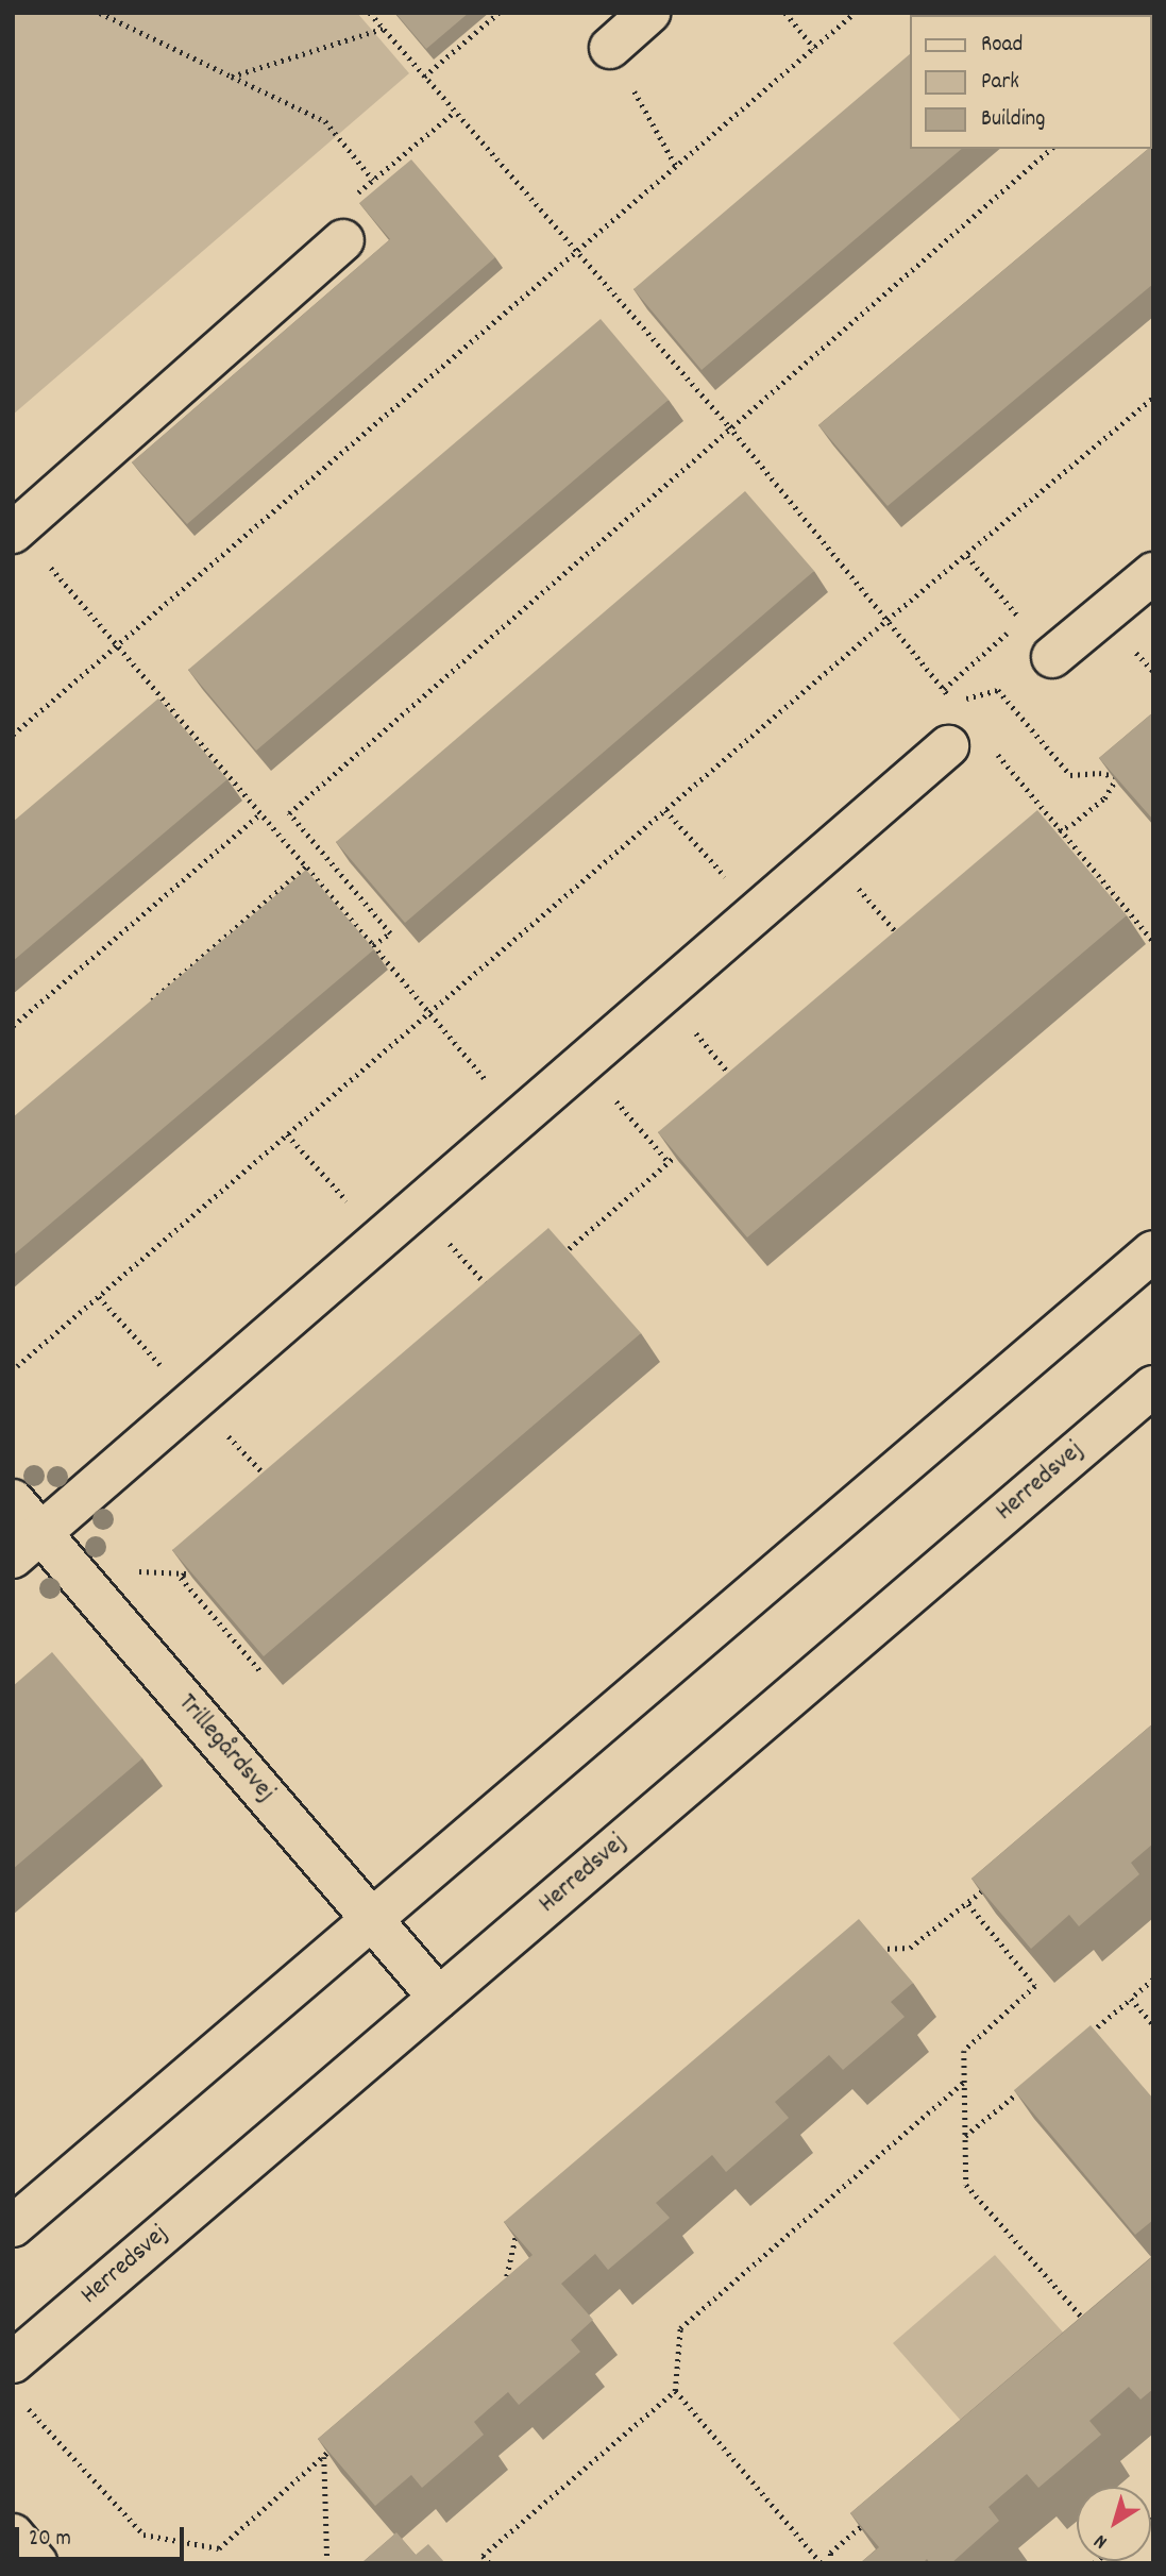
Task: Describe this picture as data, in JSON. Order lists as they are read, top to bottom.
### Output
{
  "streets": {
    "street": ["Herredsvej", "Trillegårdsvej"]
  },
  "crossings": [
    ["Herredsvej", "Trillegårdsvej"]
  ],
  "legend": ["Road", "Park", "Building"],
  "scale_bar": "20 m",
  "north": "bottom left"
}
